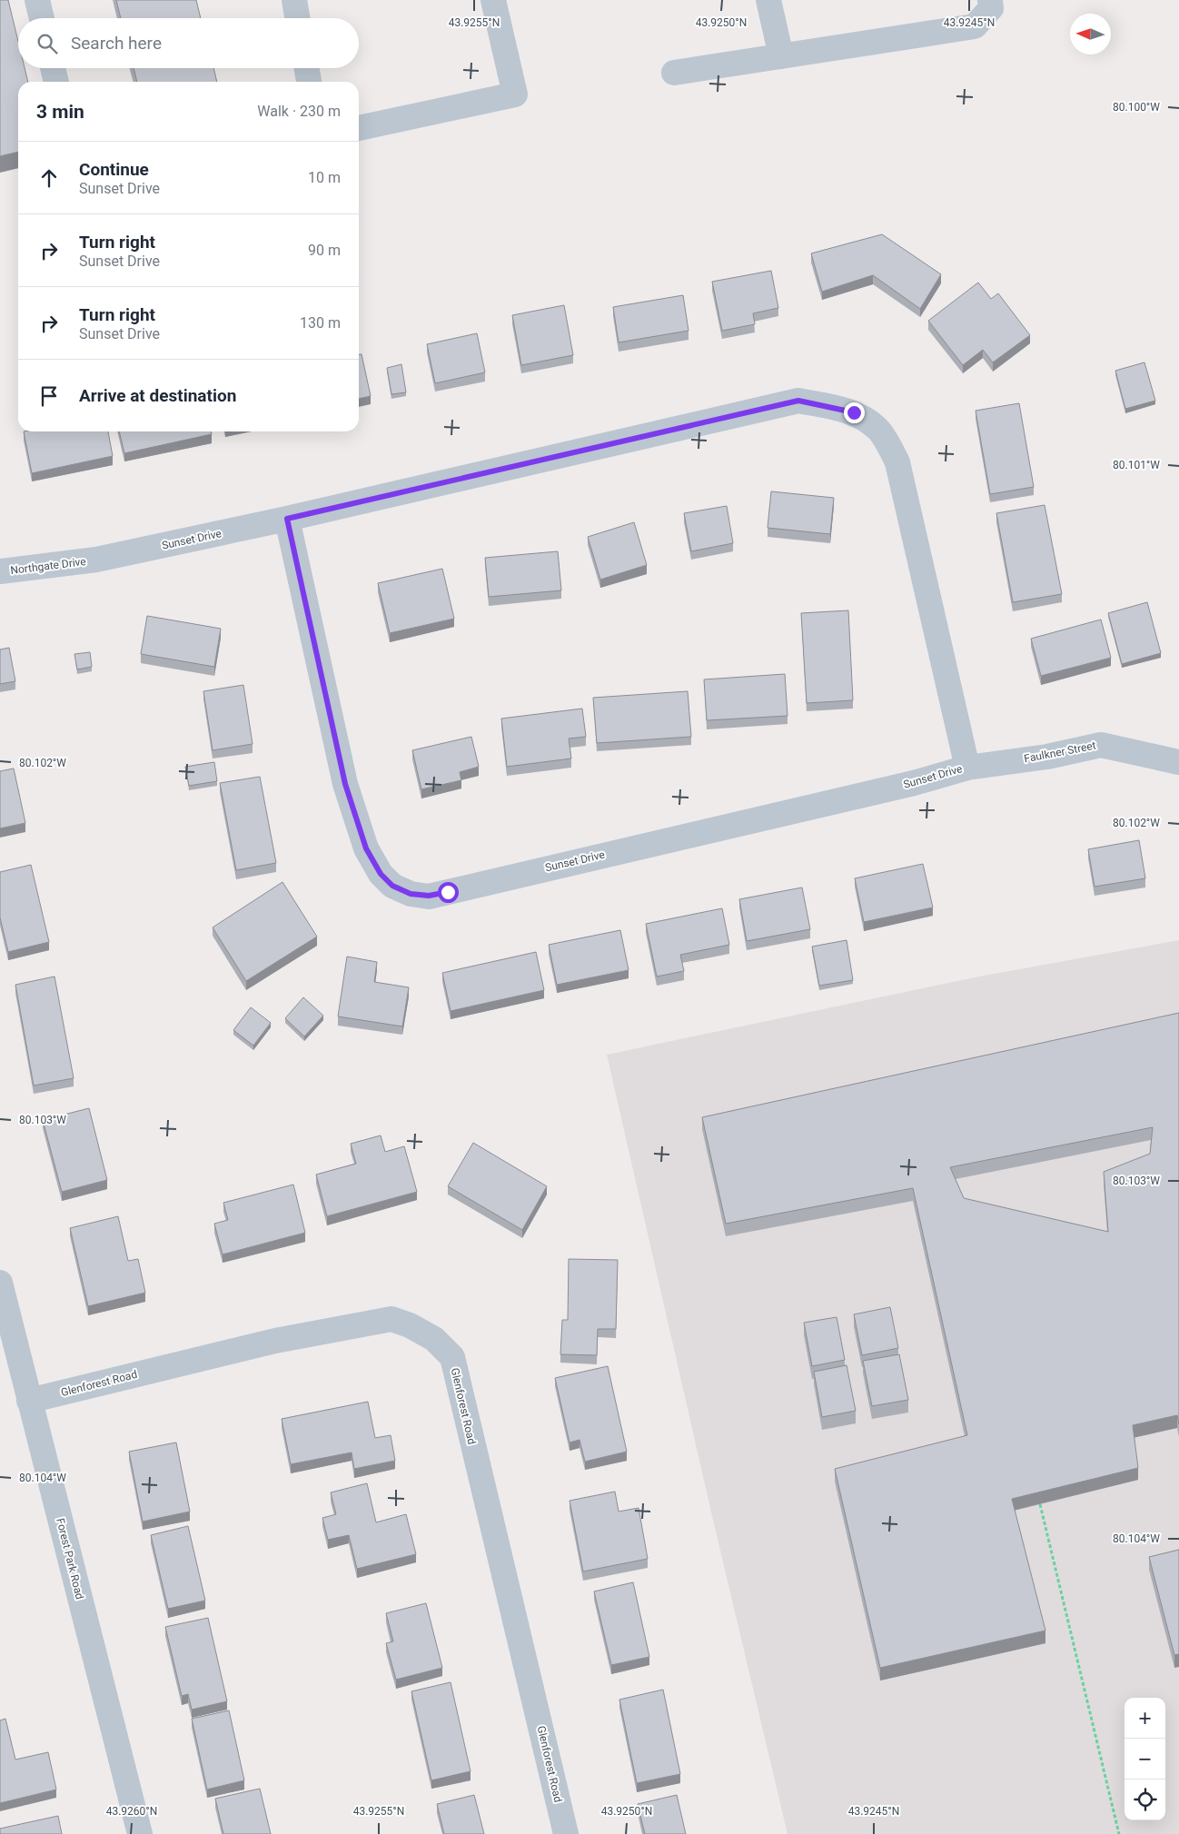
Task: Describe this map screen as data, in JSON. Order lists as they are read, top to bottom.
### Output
{
  "streets": {
    "street": [
      "Sunset Drive",
      "Northgate Drive",
      "Faulkner Street",
      "Glenforest Road",
      "Forest Park Road"
    ]
  },
  "crossings": [
    ["Sunset Drive", "Northgate Drive"],
    ["Sunset Drive", "Faulkner Street"],
    ["Glenforest Road", "Forest Park Road"]
  ],
  "north": "left",
  "page": {
    "search": "Search here",
    "heading": ["3 min", "Walk · 230 m"],
    "list": [
      ["Continue", "Sunset Drive", "10 m"],
      ["Turn right", "Sunset Drive", "90 m"],
      ["Turn right", "Sunset Drive", "130 m"],
      "Arrive at destination"
    ],
    "map_buttons": ["+", "−"]
  },
  "coordinates": [
    "43.9255°N",
    "43.9250°N",
    "43.9245°N",
    "80.100°W",
    "80.101°W",
    "80.102°W",
    "80.103°W",
    "80.104°W",
    "43.9260°N"
  ]
}
